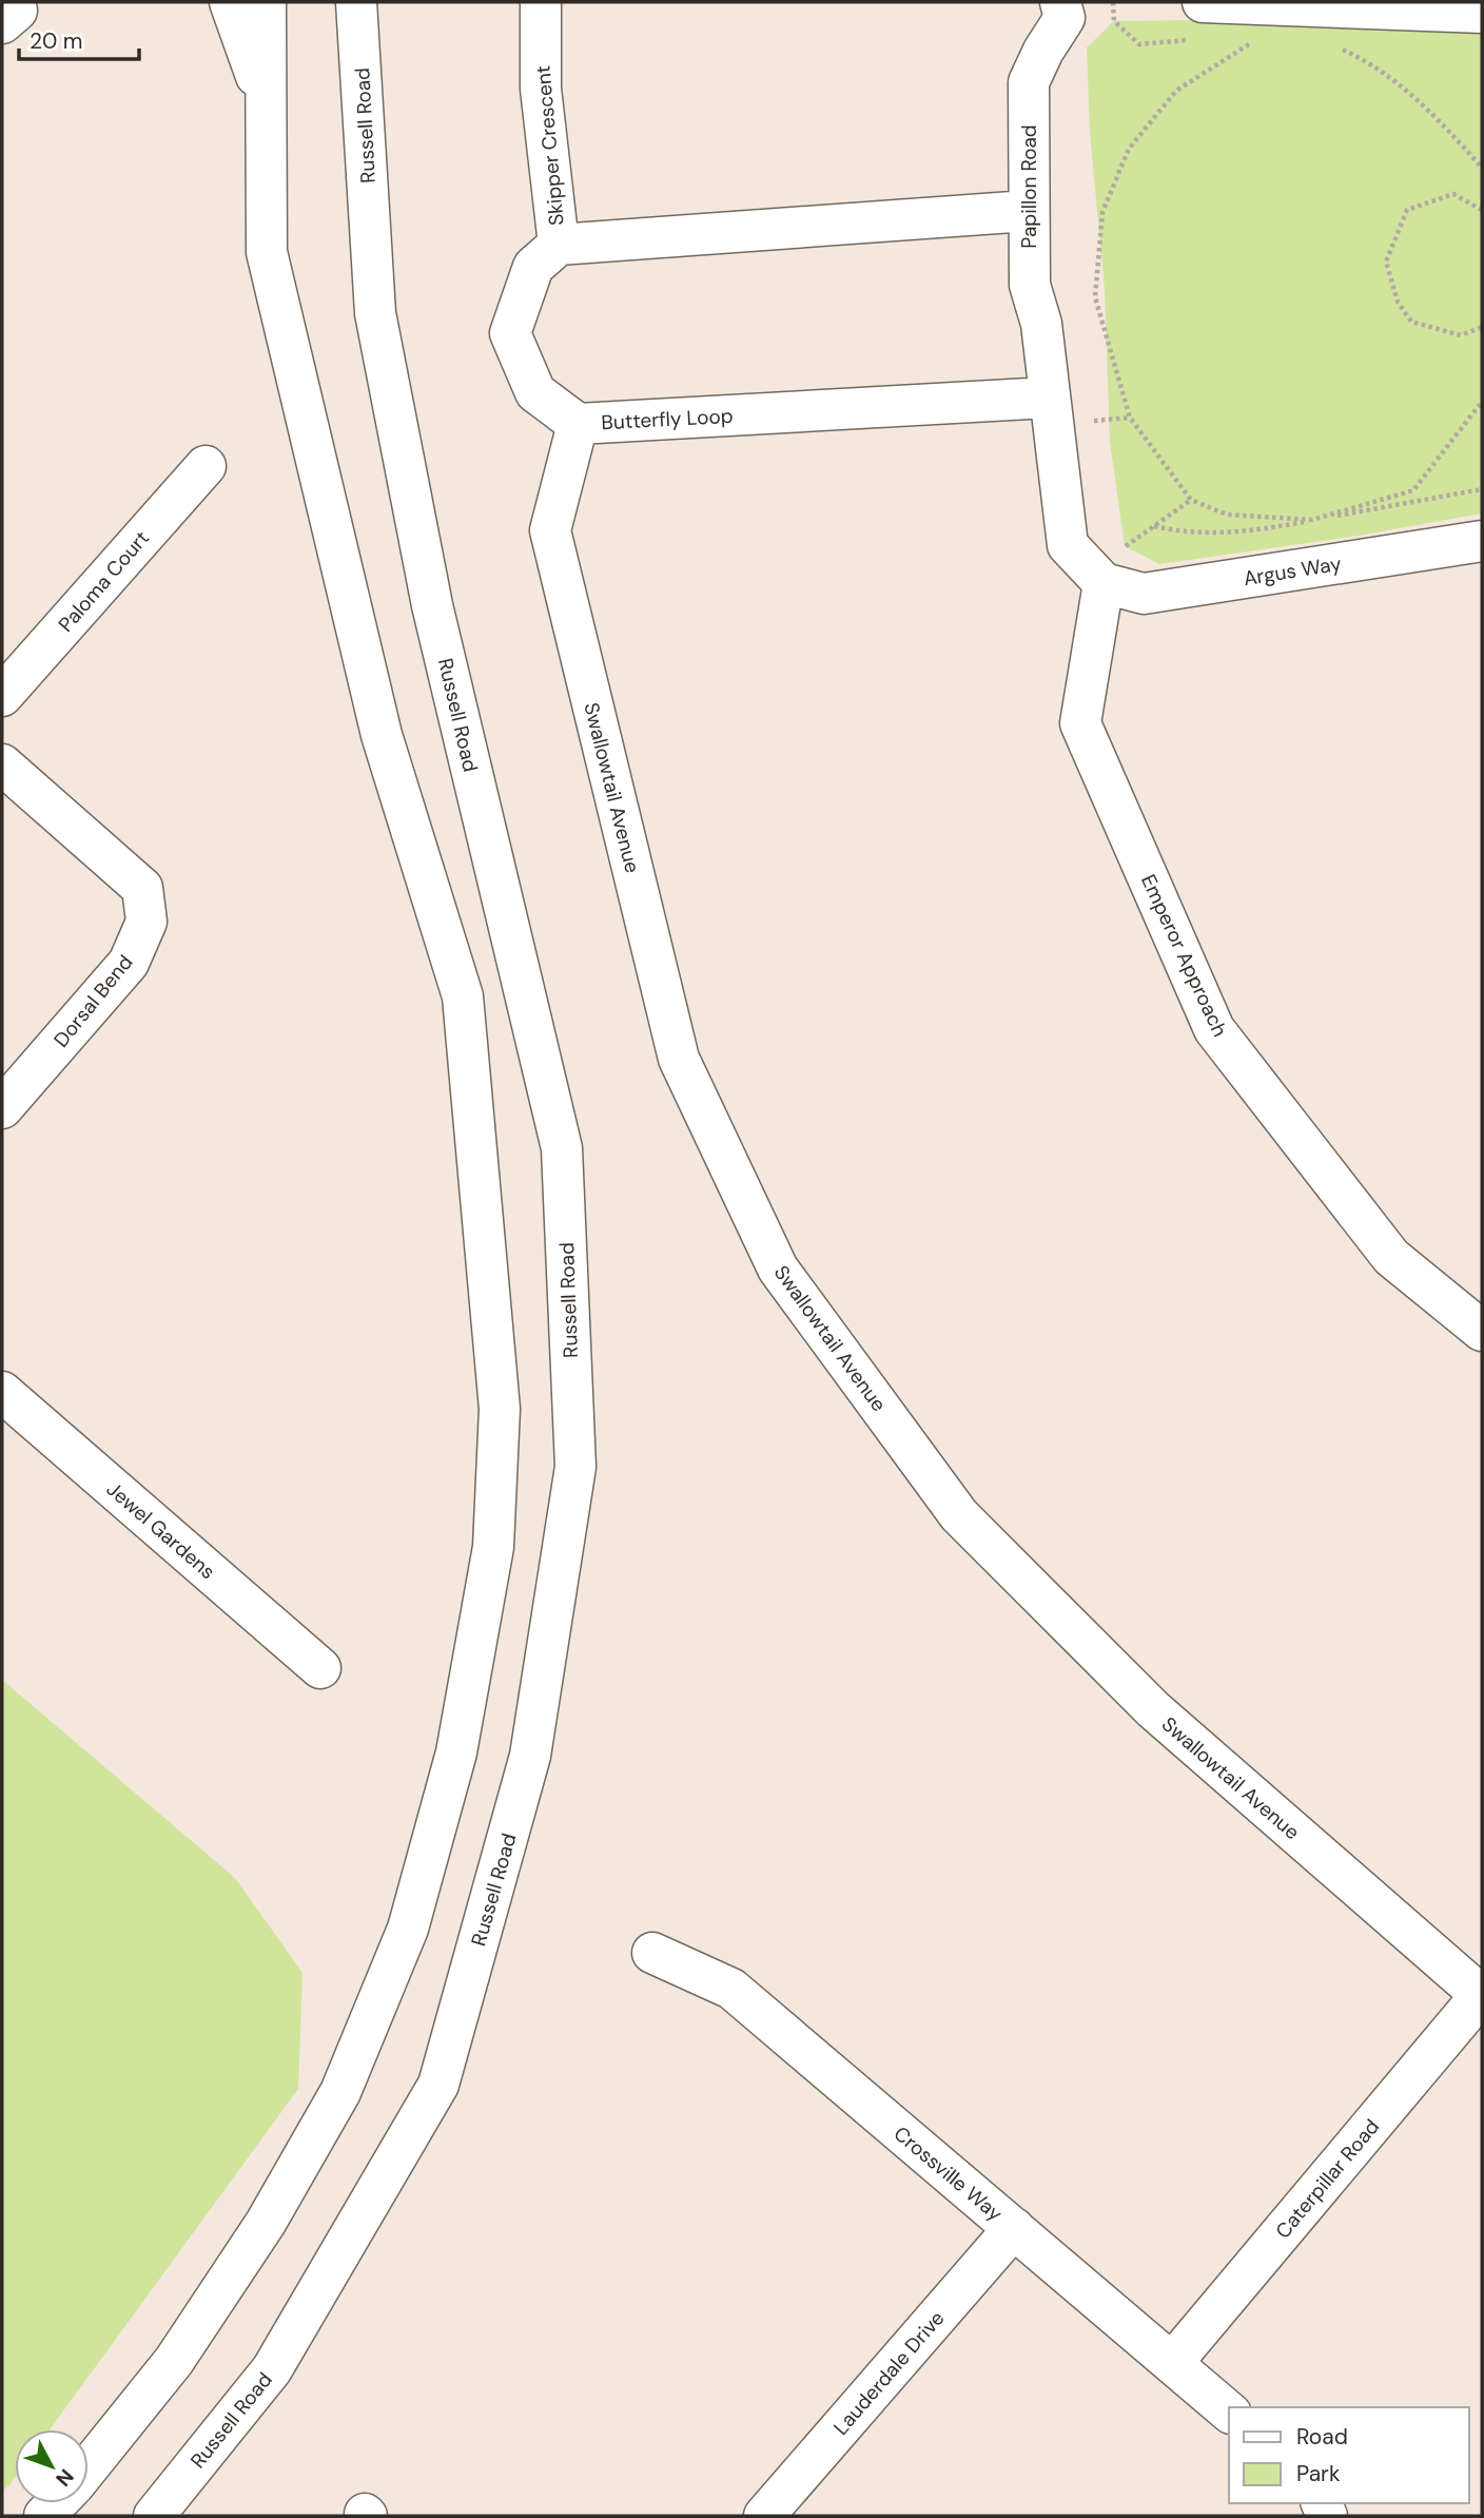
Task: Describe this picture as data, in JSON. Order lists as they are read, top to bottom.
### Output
{
  "streets": {
    "street": [
      "Russell Road",
      "Skipper Crescent",
      "Papillon Road",
      "Butterfly Loop",
      "Argus Way",
      "Paloma Court",
      "Swallowtail Avenue",
      "Emperor Approach",
      "Dorsal Bend",
      "Jewel Gardens",
      "Crossville Way",
      "Caterpillar Road",
      "Lauderdale Drive"
    ]
  },
  "crossings": [
    ["Skipper Crescent", "Butterfly Loop"],
    ["Papillon Road", "Butterfly Loop"],
    ["Papillon Road", "Argus Way"],
    ["Papillon Road", "Emperor Approach"],
    ["Butterfly Loop", "Swallowtail Avenue"],
    ["Argus Way", "Emperor Approach"],
    ["Swallowtail Avenue", "Caterpillar Road"],
    ["Crossville Way", "Caterpillar Road"],
    ["Crossville Way", "Lauderdale Drive"]
  ],
  "legend": ["Road", "Park"],
  "scale_bar": "20 m",
  "north": "bottom right"
}
